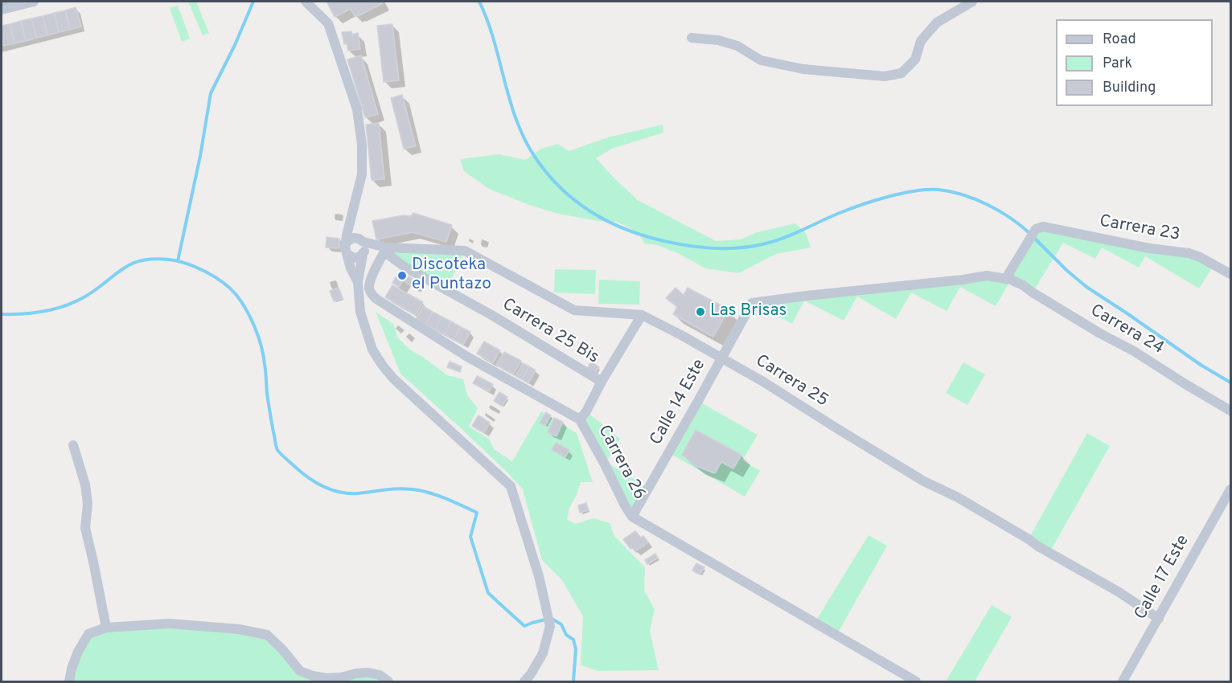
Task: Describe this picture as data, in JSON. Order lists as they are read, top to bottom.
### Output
{
  "streets": {
    "street": [
      "Carrera 23",
      "Carrera 24",
      "Carrera 25 Bis",
      "Carrera 25",
      "Calle 14 Este",
      "Carrera 26",
      "Calle 17 Este"
    ]
  },
  "crossings": [
    ["Carrera 23", "Carrera 24"],
    ["Carrera 23", "Calle 14 Este"],
    ["Carrera 24", "Calle 14 Este"],
    ["Carrera 25 Bis", "Carrera 25"],
    ["Carrera 25 Bis", "Carrera 26"],
    ["Carrera 25", "Calle 14 Este"],
    ["Carrera 25", "Carrera 26"],
    ["Carrera 25", "Calle 17 Este"],
    ["Calle 14 Este", "Carrera 26"]
  ],
  "places": ["Discoteka el Puntazo", "Las Brisas"],
  "legend": ["Road", "Park", "Building"]
}
